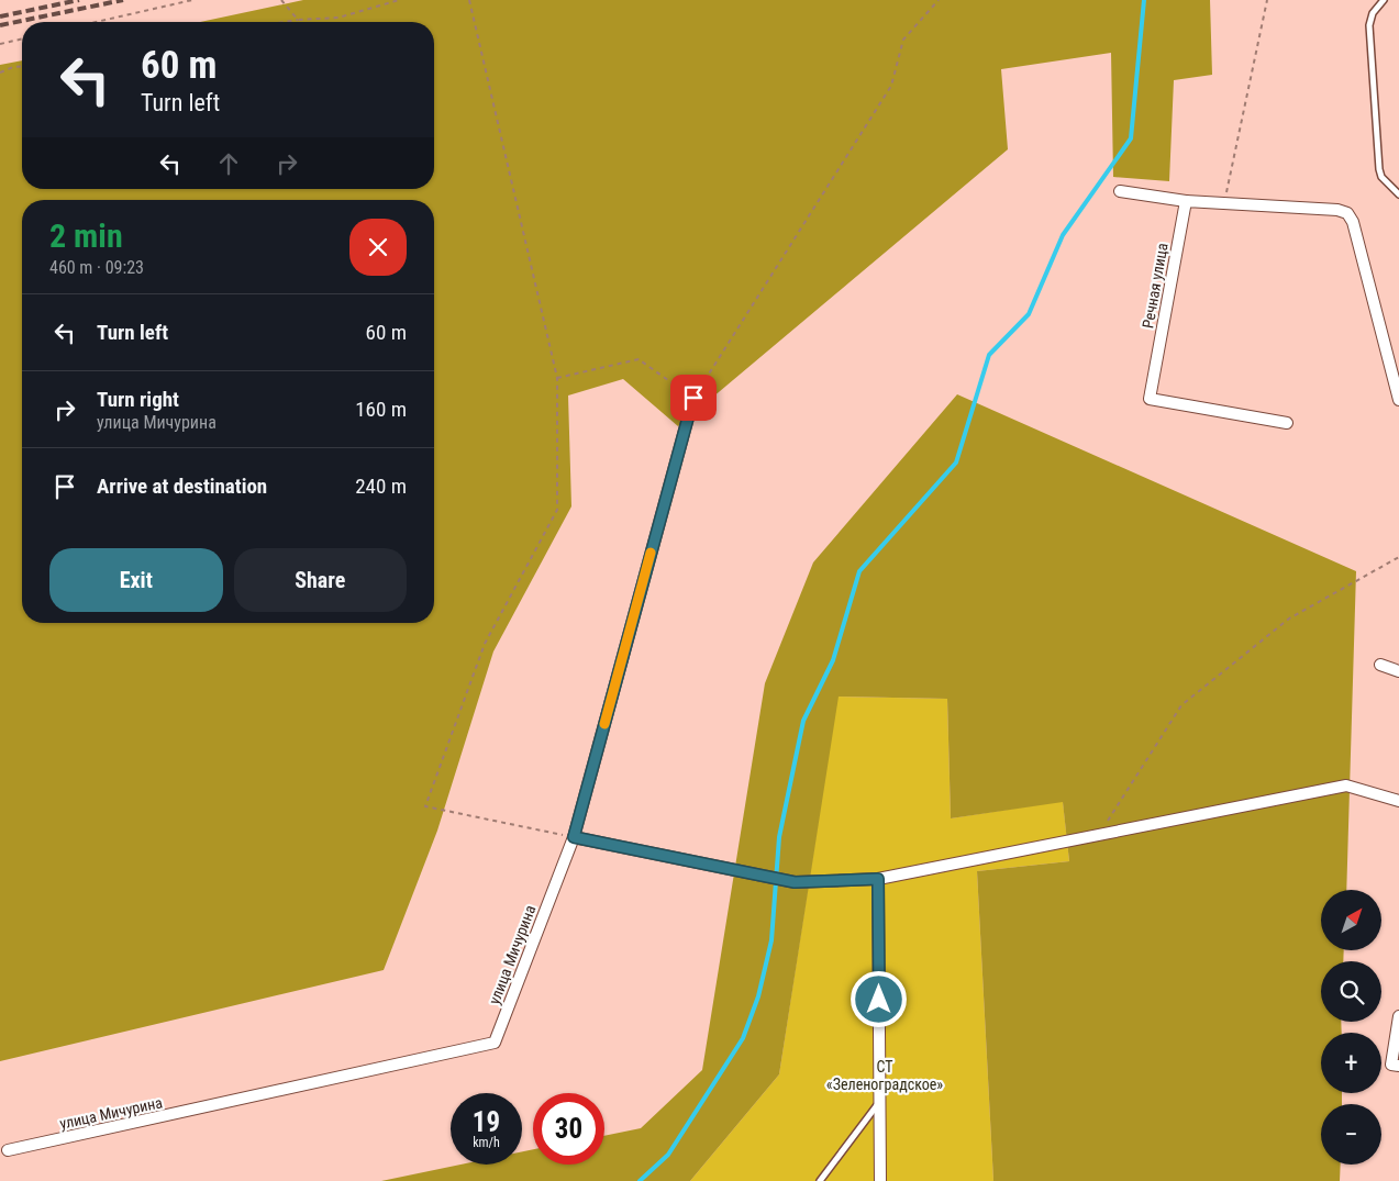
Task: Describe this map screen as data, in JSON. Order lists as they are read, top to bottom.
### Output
{
  "streets": {
    "street": ["Речная улица", "улица Мичурина"]
  },
  "parks": ["СТ «Зеленоградское»"],
  "north": "top right",
  "page": {
    "turn": ["60 m", "Turn left"],
    "heading": ["2 min", "460 m · 09:23"],
    "list": [
      {
        "name": "Turn left",
        "value": "60 m"
      },
      {
        "name": "Turn right",
        "note": "улица Мичурина",
        "value": "160 m"
      },
      {
        "name": "Arrive at destination",
        "value": "240 m"
      }
    ],
    "buttons": ["Exit", "Share"],
    "map_buttons": ["+", "−"],
    "speed": "19 km/h",
    "limit": "30"
  }
}
